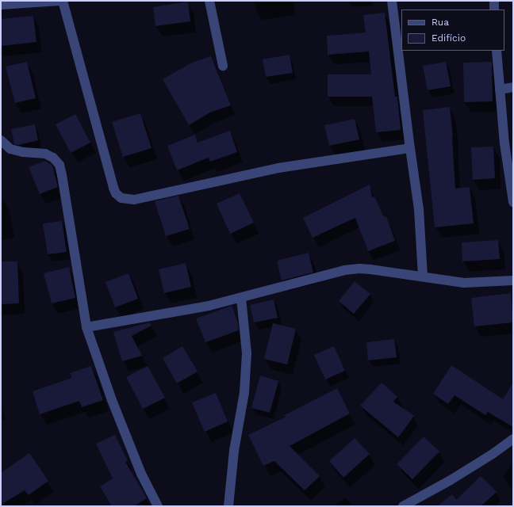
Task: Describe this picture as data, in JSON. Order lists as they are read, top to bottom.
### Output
{
  "legend": ["Rua", "Edifício"]
}
